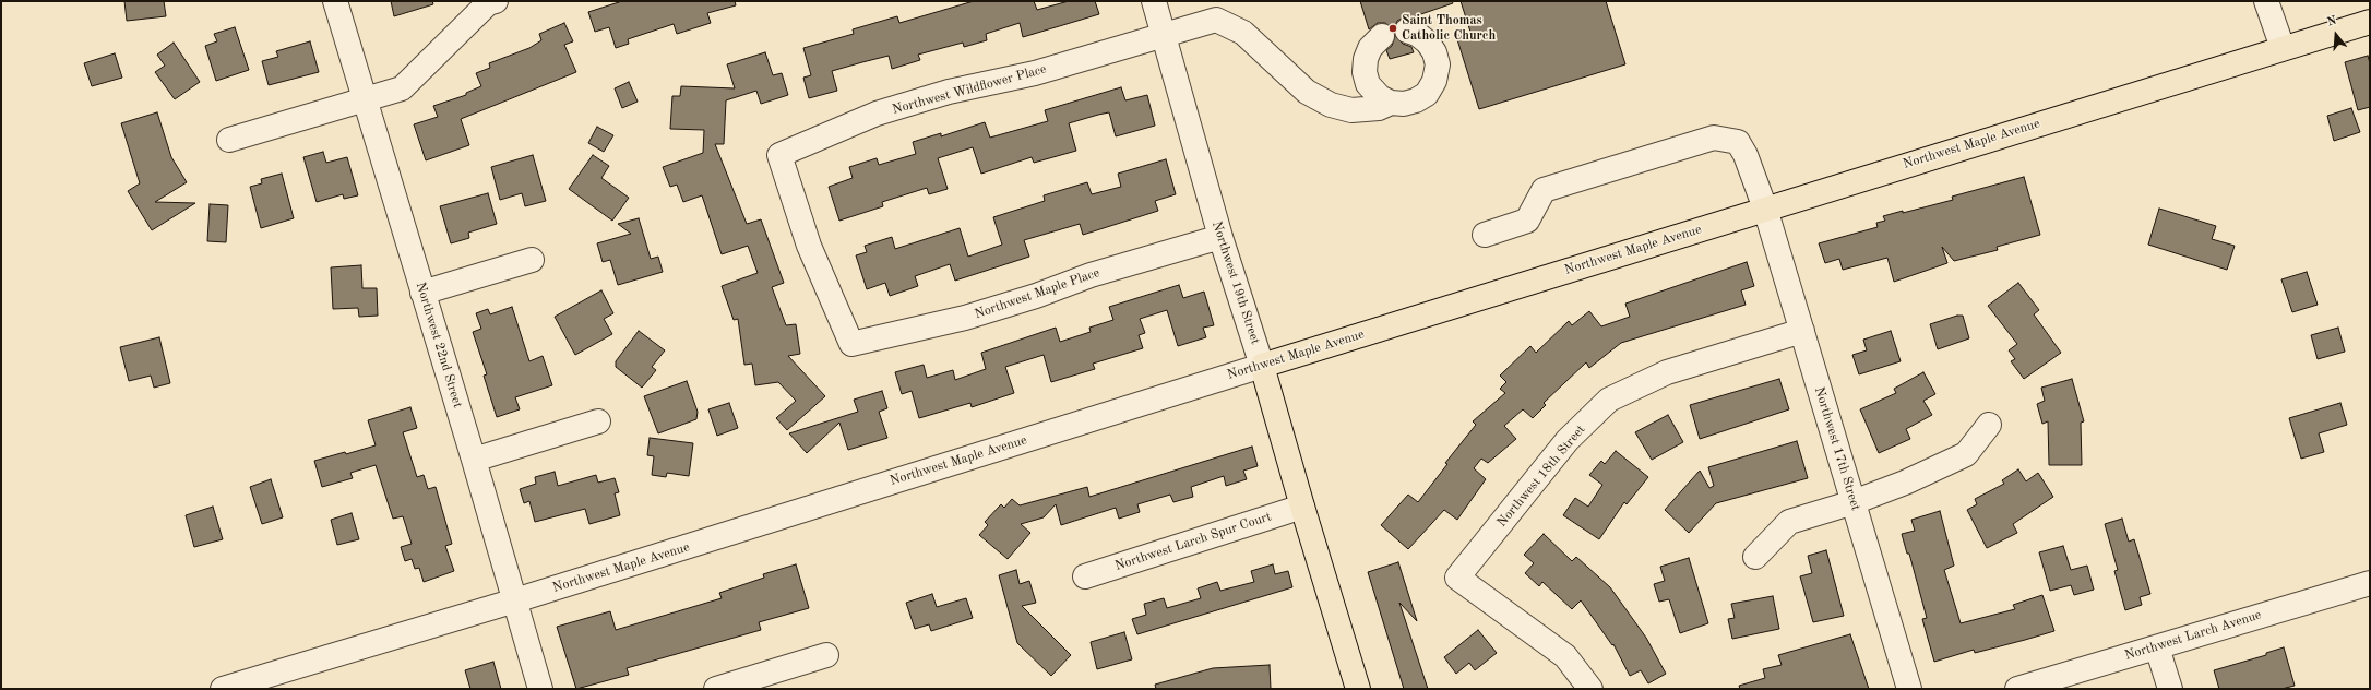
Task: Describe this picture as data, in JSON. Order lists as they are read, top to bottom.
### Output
{
  "streets": {
    "main road": ["Northwest Maple Avenue", "Northwest 19th Street"],
    "street": [
      "Northwest Wildflower Place",
      "Northwest Maple Place",
      "Northwest 22nd Street",
      "Northwest 17th Street",
      "Northwest 18th Street",
      "Northwest Larch Spur Court",
      "Northwest Larch Avenue"
    ]
  },
  "crossings": [
    ["Northwest Wildflower Place", "Northwest 19th Street"],
    ["Northwest Wildflower Place", "Northwest Maple Place"],
    ["Northwest Maple Avenue", "Northwest 19th Street"],
    ["Northwest Maple Avenue", "Northwest 22nd Street"],
    ["Northwest Maple Avenue", "Northwest 17th Street"],
    ["Northwest 19th Street", "Northwest Maple Place"],
    ["Northwest 19th Street", "Northwest Larch Spur Court"],
    ["Northwest 17th Street", "Northwest 18th Street"]
  ],
  "places": ["Saint Thomas Catholic Church"],
  "north": "top"
}
